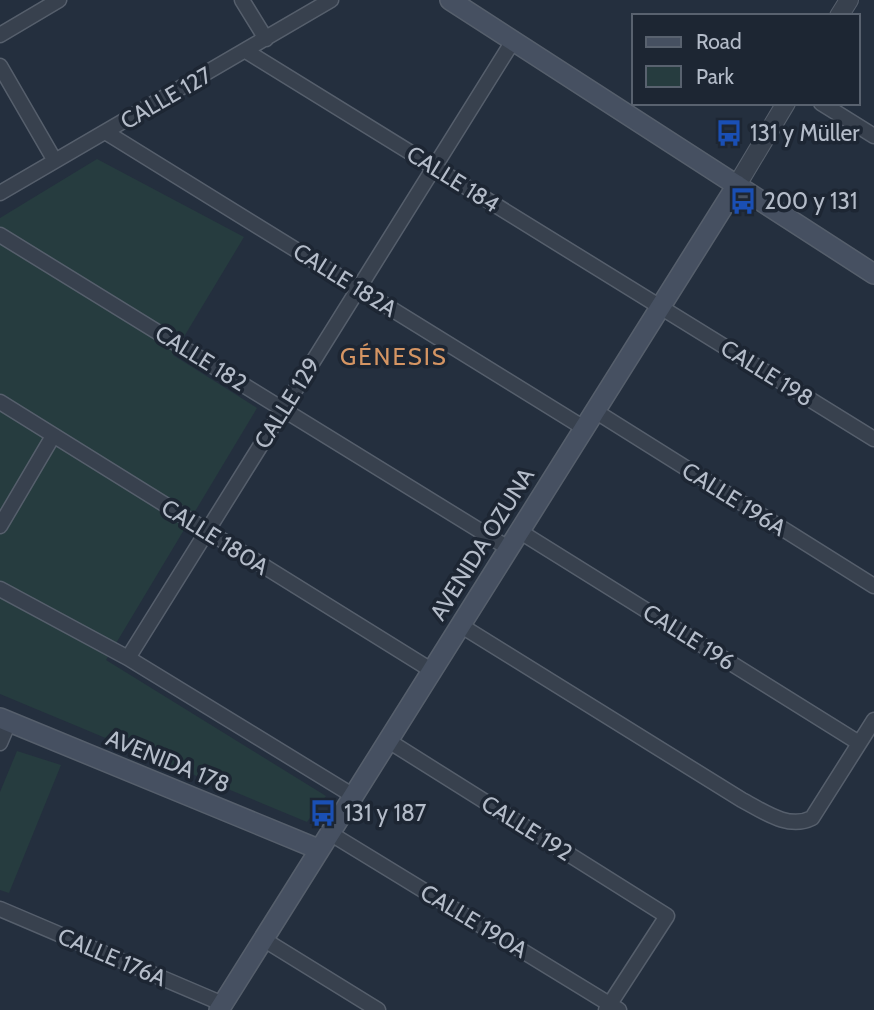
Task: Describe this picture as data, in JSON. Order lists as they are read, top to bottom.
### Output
{
  "streets": {
    "main road": ["AVENIDA OZUNA", "AVENIDA 178"],
    "street": [
      "CALLE 127",
      "CALLE 184",
      "CALLE 182A",
      "CALLE 182",
      "CALLE 198",
      "CALLE 129",
      "CALLE 196A",
      "CALLE 180A",
      "CALLE 196",
      "CALLE 192",
      "CALLE 190A",
      "CALLE 176A"
    ]
  },
  "crossings": [
    ["CALLE 127", "CALLE 184"],
    ["CALLE 127", "CALLE 182A"],
    ["CALLE 184", "CALLE 198"],
    ["CALLE 184", "CALLE 129"],
    ["CALLE 184", "AVENIDA OZUNA"],
    ["CALLE 182A", "CALLE 129"],
    ["CALLE 182A", "AVENIDA OZUNA"],
    ["CALLE 182", "CALLE 129"],
    ["CALLE 182", "AVENIDA OZUNA"],
    ["CALLE 182", "CALLE 196"],
    ["CALLE 198", "AVENIDA OZUNA"],
    ["CALLE 129", "CALLE 180A"],
    ["CALLE 196A", "AVENIDA OZUNA"],
    ["CALLE 180A", "AVENIDA OZUNA"],
    ["AVENIDA OZUNA", "CALLE 196"],
    ["AVENIDA OZUNA", "AVENIDA 178"],
    ["AVENIDA OZUNA", "CALLE 192"],
    ["AVENIDA OZUNA", "CALLE 190A"],
    ["AVENIDA OZUNA", "CALLE 176A"],
    ["AVENIDA 178", "CALLE 190A"],
    ["CALLE 192", "CALLE 190A"]
  ],
  "districts": ["GÉNESIS"],
  "places": {
    "bus stop": ["131 y Müller", "200 y 131", "131 y 187"]
  },
  "legend": ["Road", "Park"]
}
